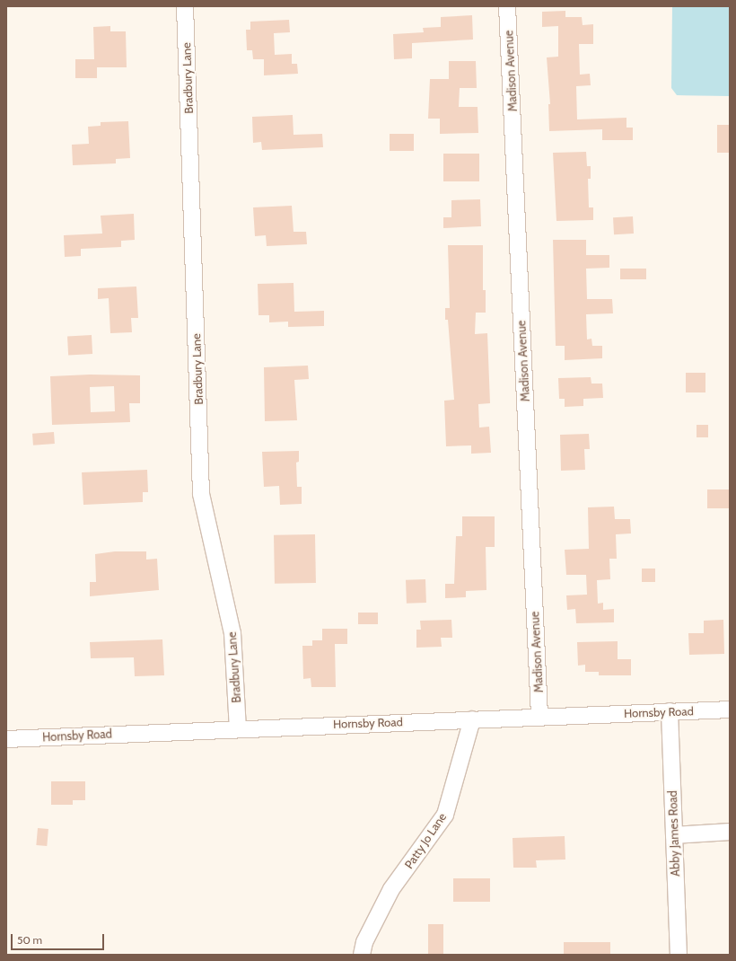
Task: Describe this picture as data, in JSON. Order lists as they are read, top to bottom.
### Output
{
  "streets": {
    "street": [
      "Madison Avenue",
      "Bradbury Lane",
      "Hornsby Road",
      "Abby James Road",
      "Patty Jo Lane"
    ]
  },
  "crossings": [
    ["Madison Avenue", "Hornsby Road"],
    ["Bradbury Lane", "Hornsby Road"],
    ["Hornsby Road", "Abby James Road"],
    ["Hornsby Road", "Patty Jo Lane"]
  ],
  "scale_bar": "50 m"
}
